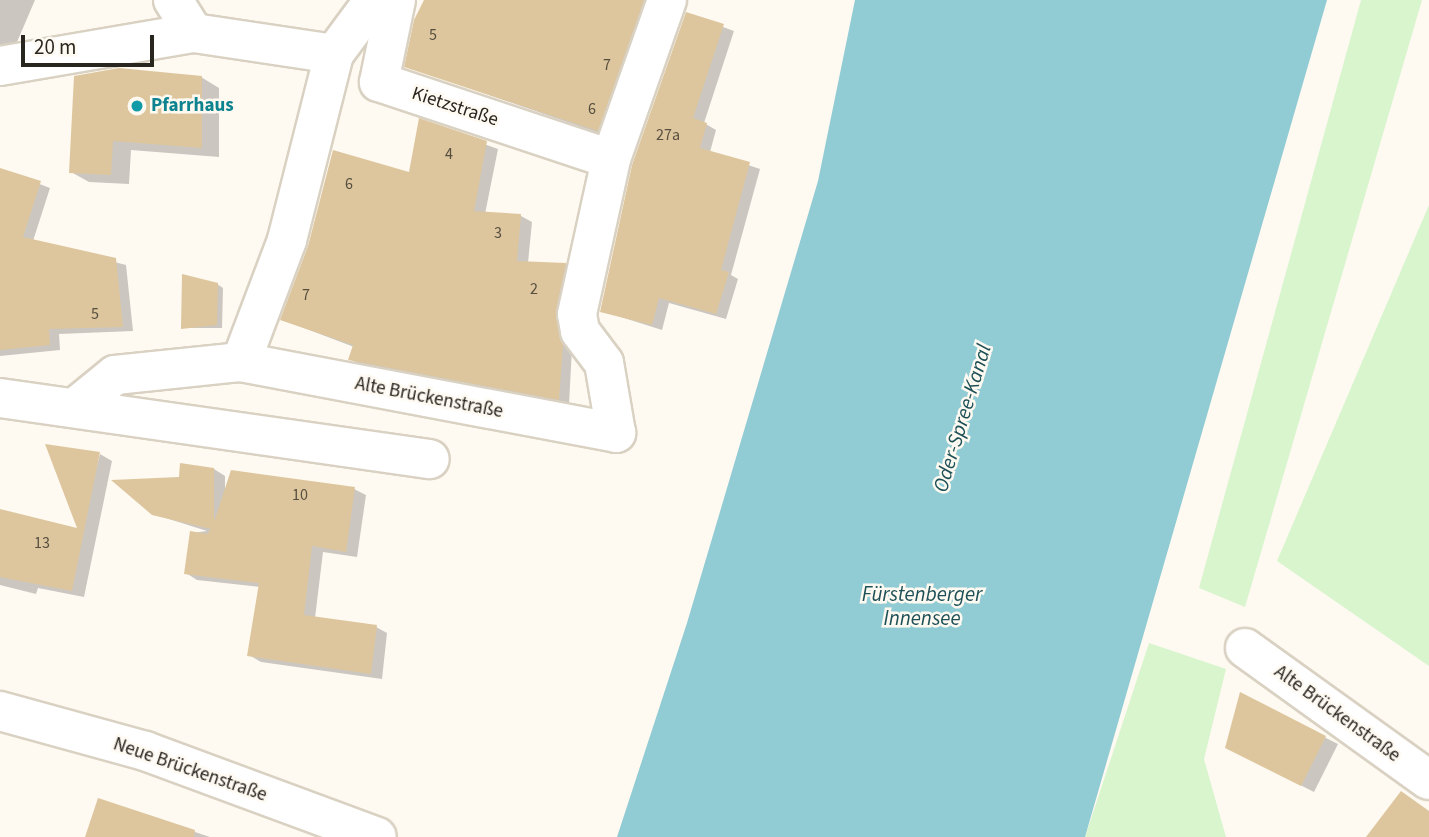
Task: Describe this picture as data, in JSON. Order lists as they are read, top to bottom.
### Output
{
  "streets": {
    "street": ["Kietzstraße", "Alte Brückenstraße", "Neue Brückenstraße"]
  },
  "crossings": [
    ["Kietzstraße", "Alte Brückenstraße"]
  ],
  "water": ["Oder-Spree-Kanal", "Fürstenberger Innensee"],
  "places": ["Pfarrhaus"],
  "house_numbers": [
    "5",
    "7",
    "6",
    "27a",
    "4",
    "6",
    "3",
    "2",
    "7",
    "5",
    "10",
    "13"
  ],
  "scale_bar": "20 m"
}
